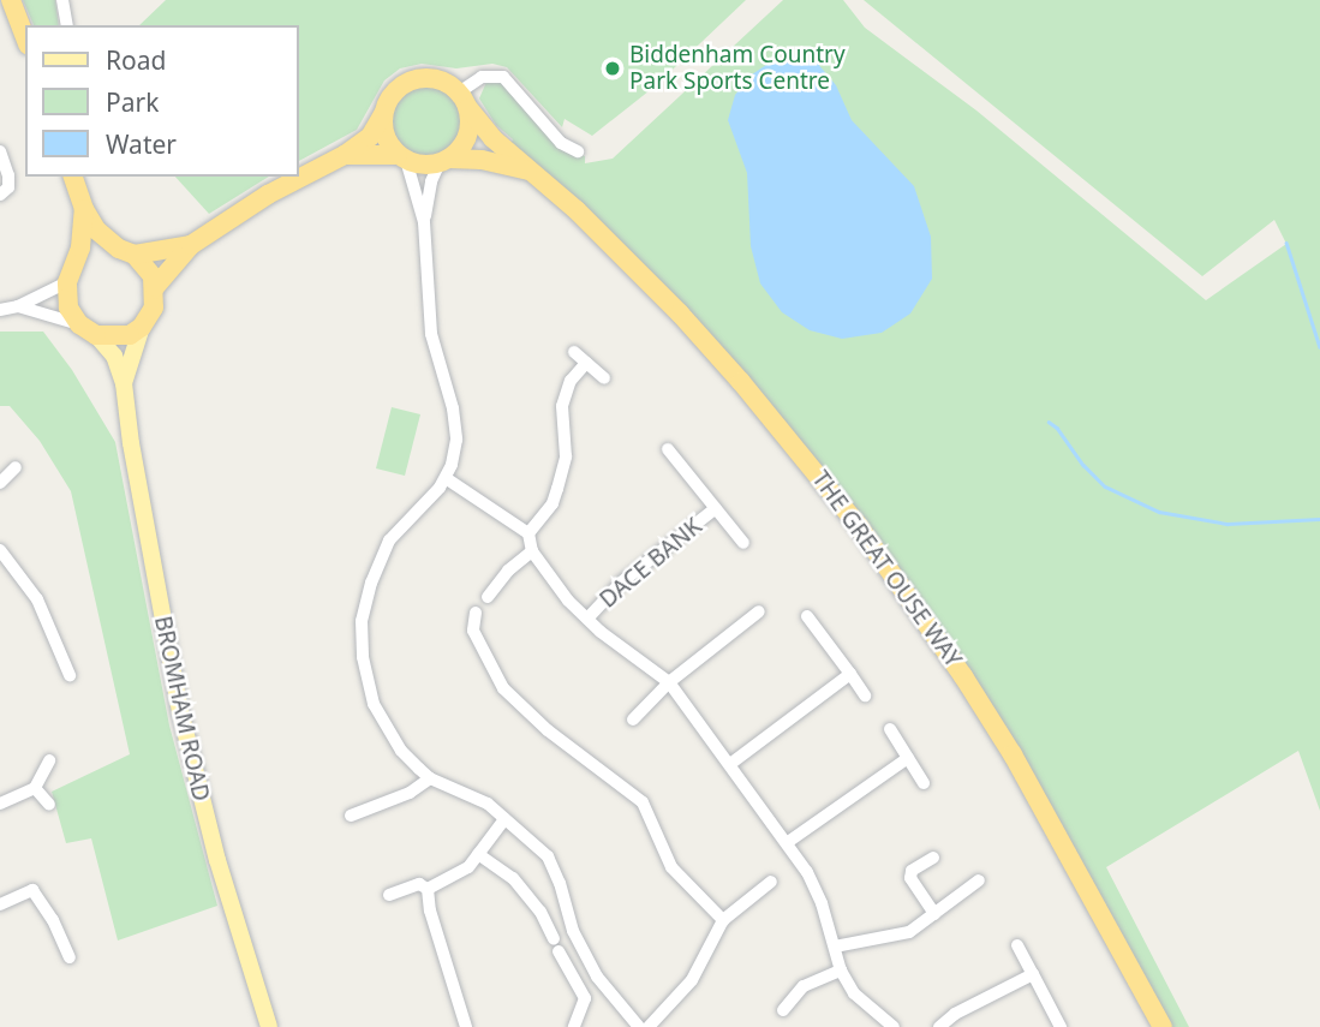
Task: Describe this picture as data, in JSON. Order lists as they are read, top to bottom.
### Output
{
  "streets": {
    "highway": ["THE GREAT OUSE WAY"],
    "main road": ["BROMHAM ROAD"],
    "street": ["DACE BANK"]
  },
  "places": ["Biddenham Country Park Sports Centre"],
  "legend": ["Road", "Park", "Water"]
}
